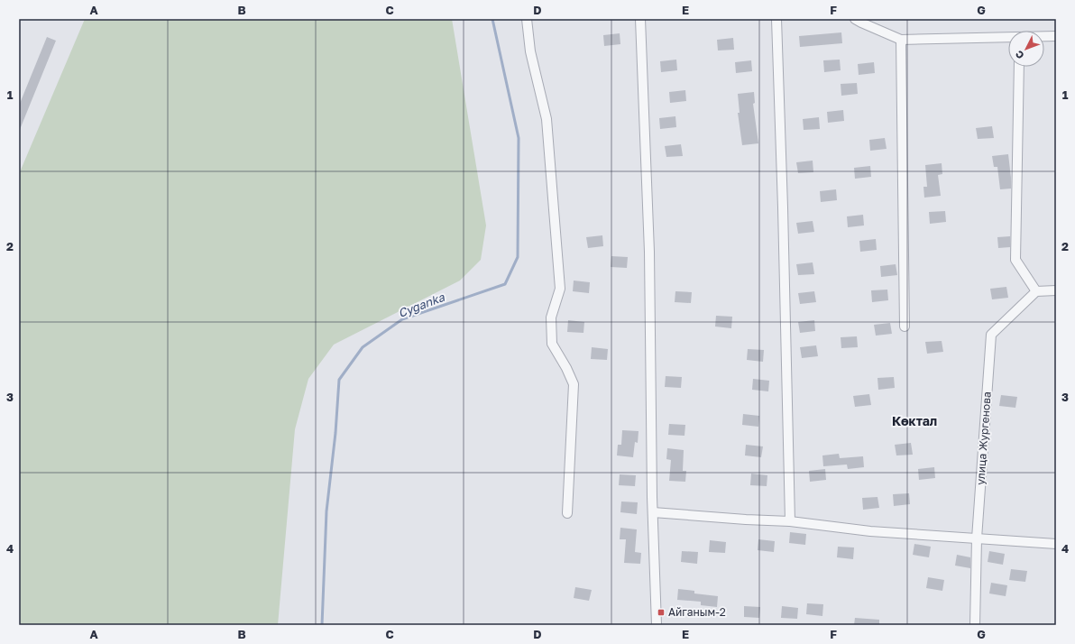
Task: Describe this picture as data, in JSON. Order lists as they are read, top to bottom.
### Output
{
  "streets": {
    "street": ["улица Жургенова"]
  },
  "districts": ["Көктал"],
  "water": ["Cyganka"],
  "places": {
    "transit": ["Айганым-2"]
  },
  "north": "bottom left",
  "grid": {
    "columns": [
      "A",
      "B",
      "C",
      "D",
      "E",
      "F",
      "G"
    ],
    "rows": [
      "1",
      "2",
      "3",
      "4"
    ]
  }
}
